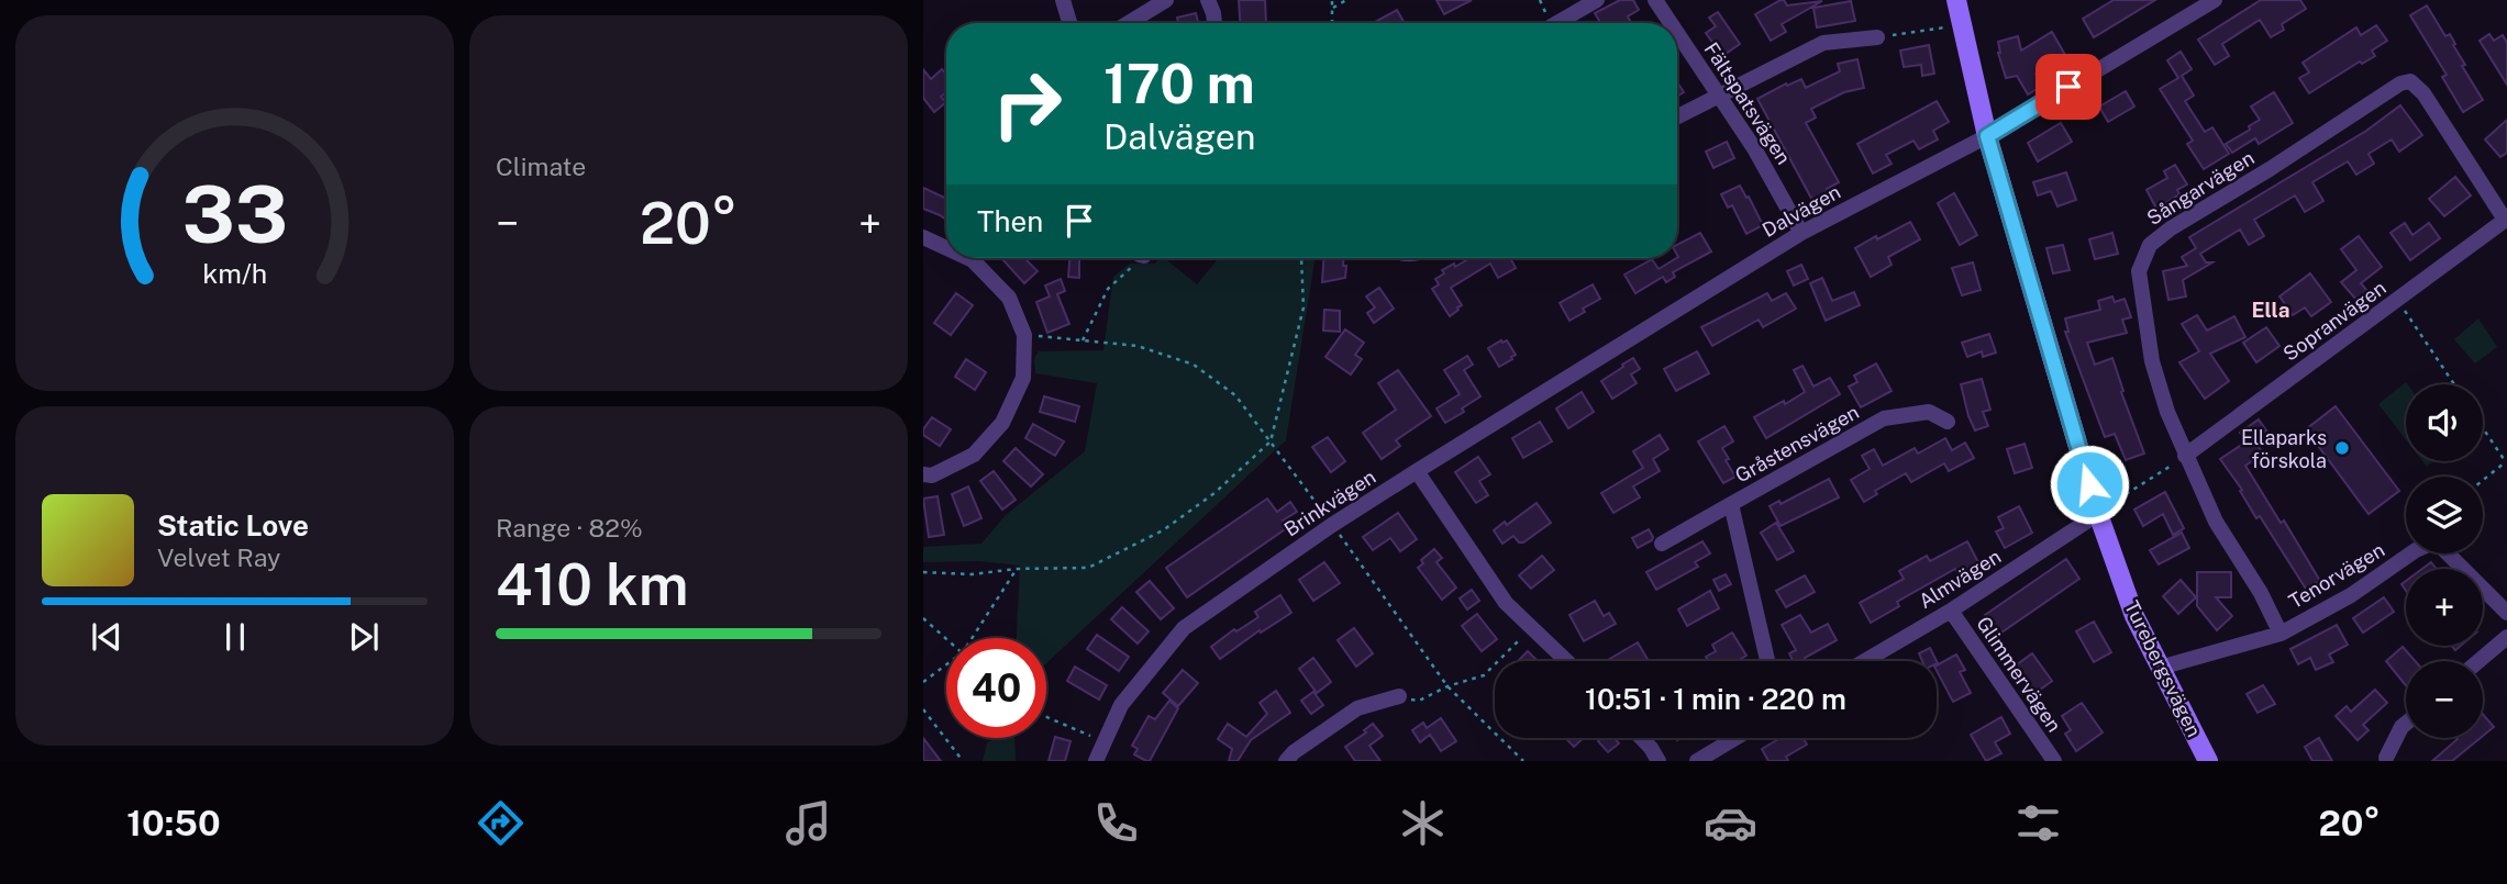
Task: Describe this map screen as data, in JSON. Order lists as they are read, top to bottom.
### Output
{
  "streets": {
    "street": [
      "Fältspatsvägen",
      "Sångarvägen",
      "Dalvägen",
      "Sopranvägen",
      "Gråstensvägen",
      "Brinkvägen",
      "Tenorvägen",
      "Almvägen",
      "Turebergsvägen",
      "Glimmervägen"
    ]
  },
  "crossings": [
    ["Fältspatsvägen", "Dalvägen"],
    ["Sångarvägen", "Sopranvägen"],
    ["Sångarvägen", "Tenorvägen"],
    ["Dalvägen", "Brinkvägen"],
    ["Dalvägen", "Turebergsvägen"],
    ["Tenorvägen", "Turebergsvägen"],
    ["Almvägen", "Turebergsvägen"],
    ["Almvägen", "Glimmervägen"]
  ],
  "districts": ["Ella"],
  "places": ["Ellaparks förskola"],
  "page": {
    "tile": [
      "Climate",
      ["Range · 82%", "410 km"]
    ],
    "turn": ["170 m", "Dalvägen"],
    "then": "Then",
    "heat": ["−", "20°", "+"],
    "map_buttons": ["+", "−"],
    "song": ["Static Love", "Velvet Ray"],
    "limit": "40",
    "trip": "10:51 · 1 min · 220 m",
    "tabs": ["10:50", "20°"],
    "gauge": ["33", "km/h"]
  }
}
